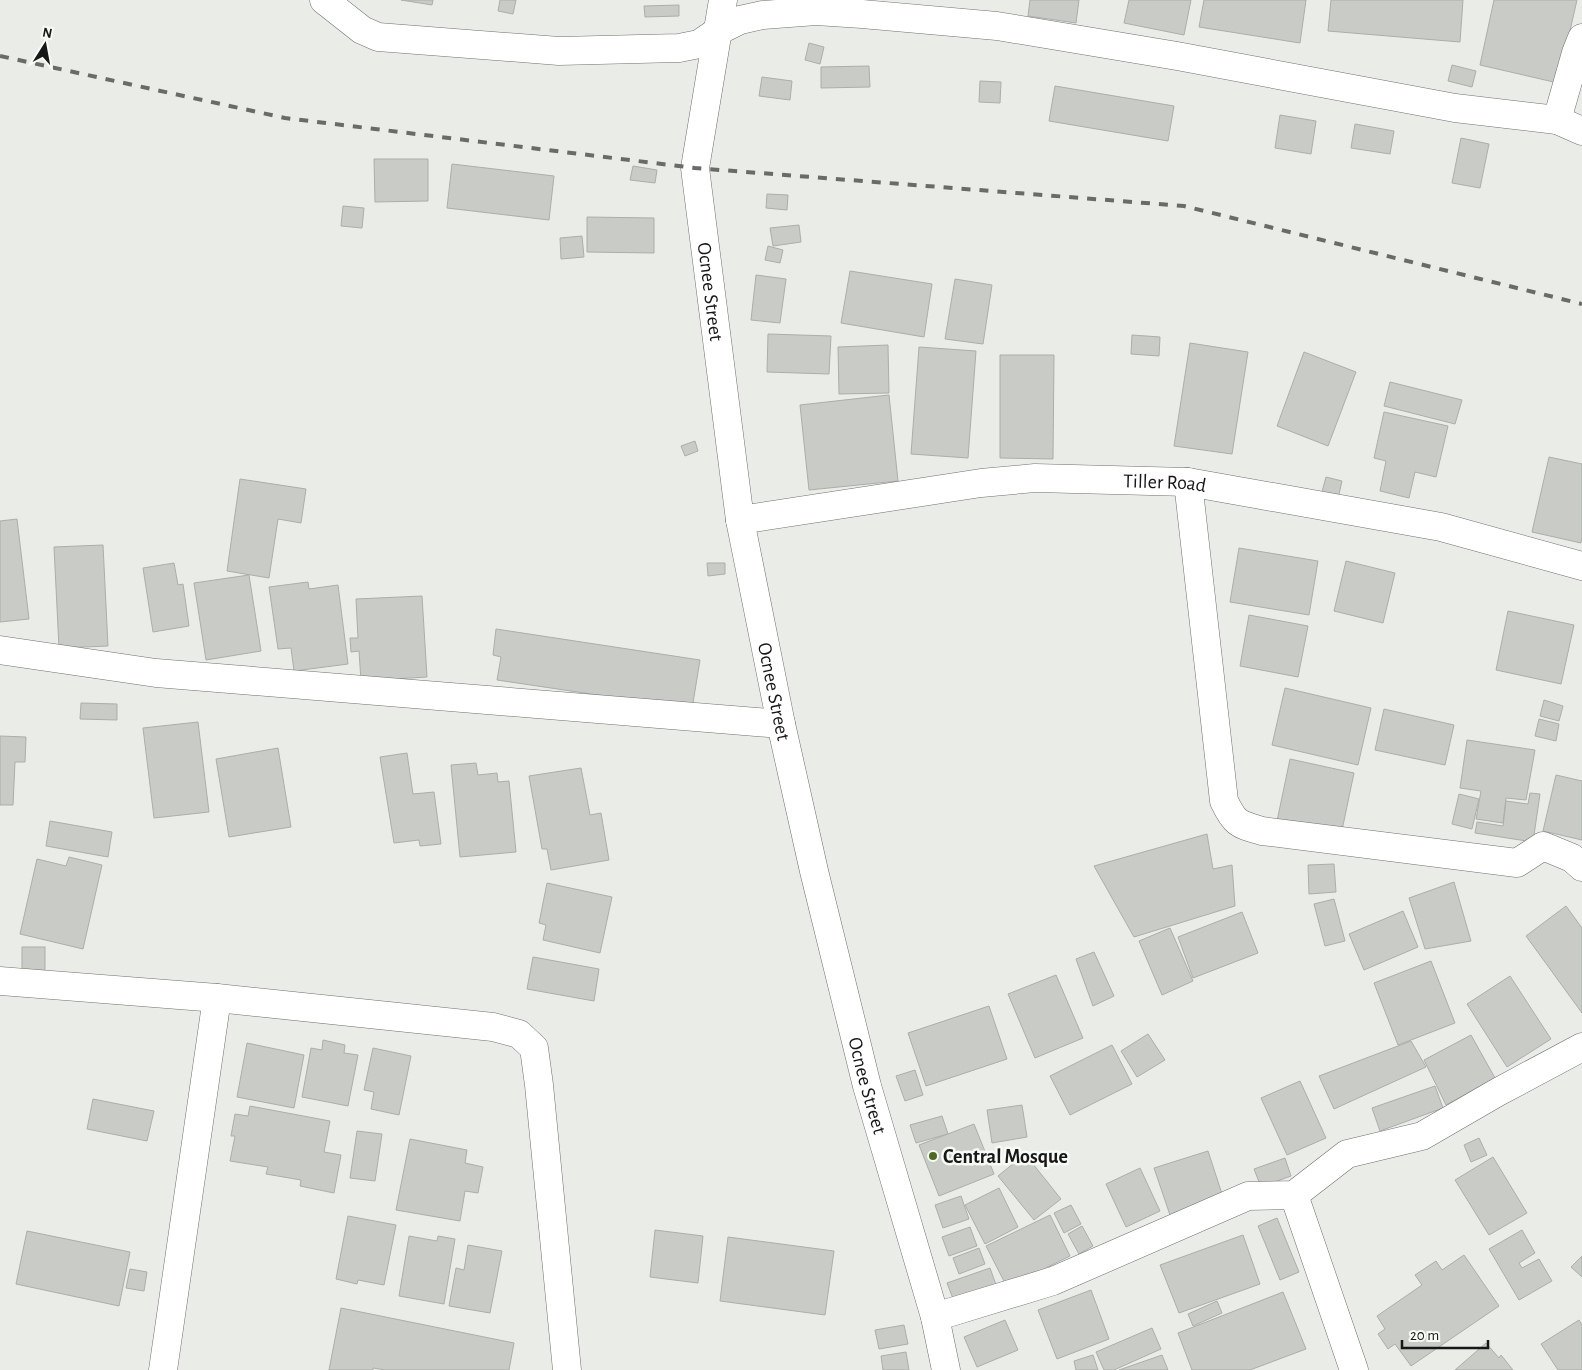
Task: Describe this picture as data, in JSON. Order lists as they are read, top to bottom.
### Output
{
  "streets": {
    "street": ["Ocnee Street", "Tiller Road"]
  },
  "crossings": [
    ["Ocnee Street", "Tiller Road"]
  ],
  "places": ["Central Mosque"],
  "scale_bar": "20 m",
  "north": "top"
}
